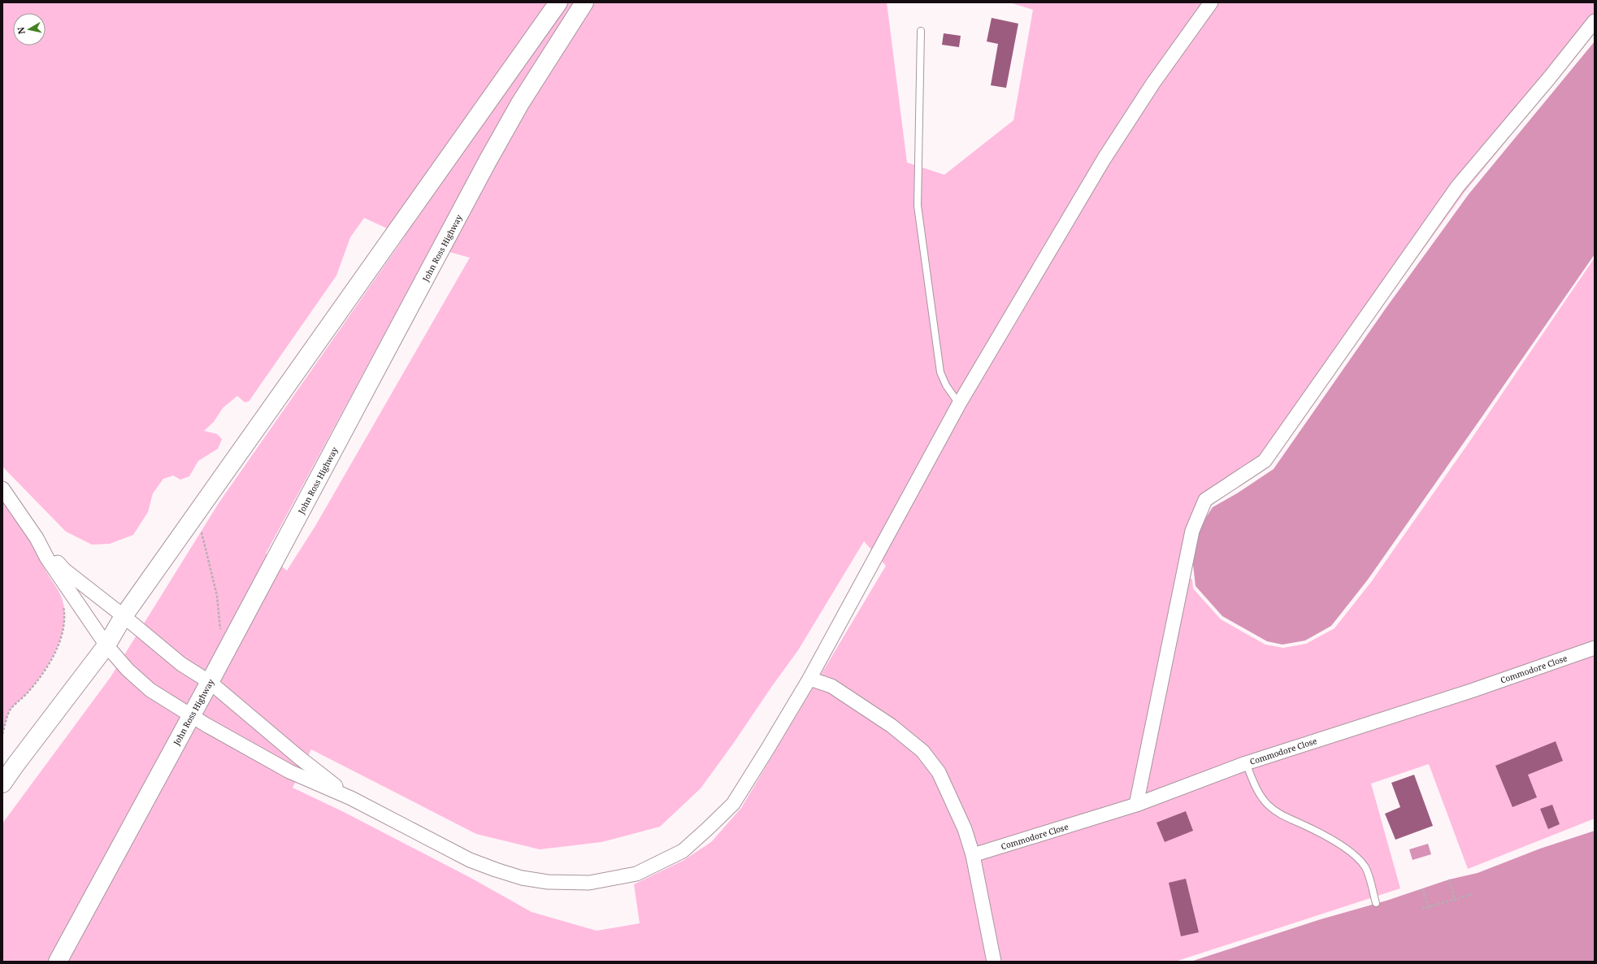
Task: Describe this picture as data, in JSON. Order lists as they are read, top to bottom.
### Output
{
  "streets": {
    "main road": ["John Ross Highway"],
    "street": ["Commodore Close"]
  },
  "north": "left"
}
